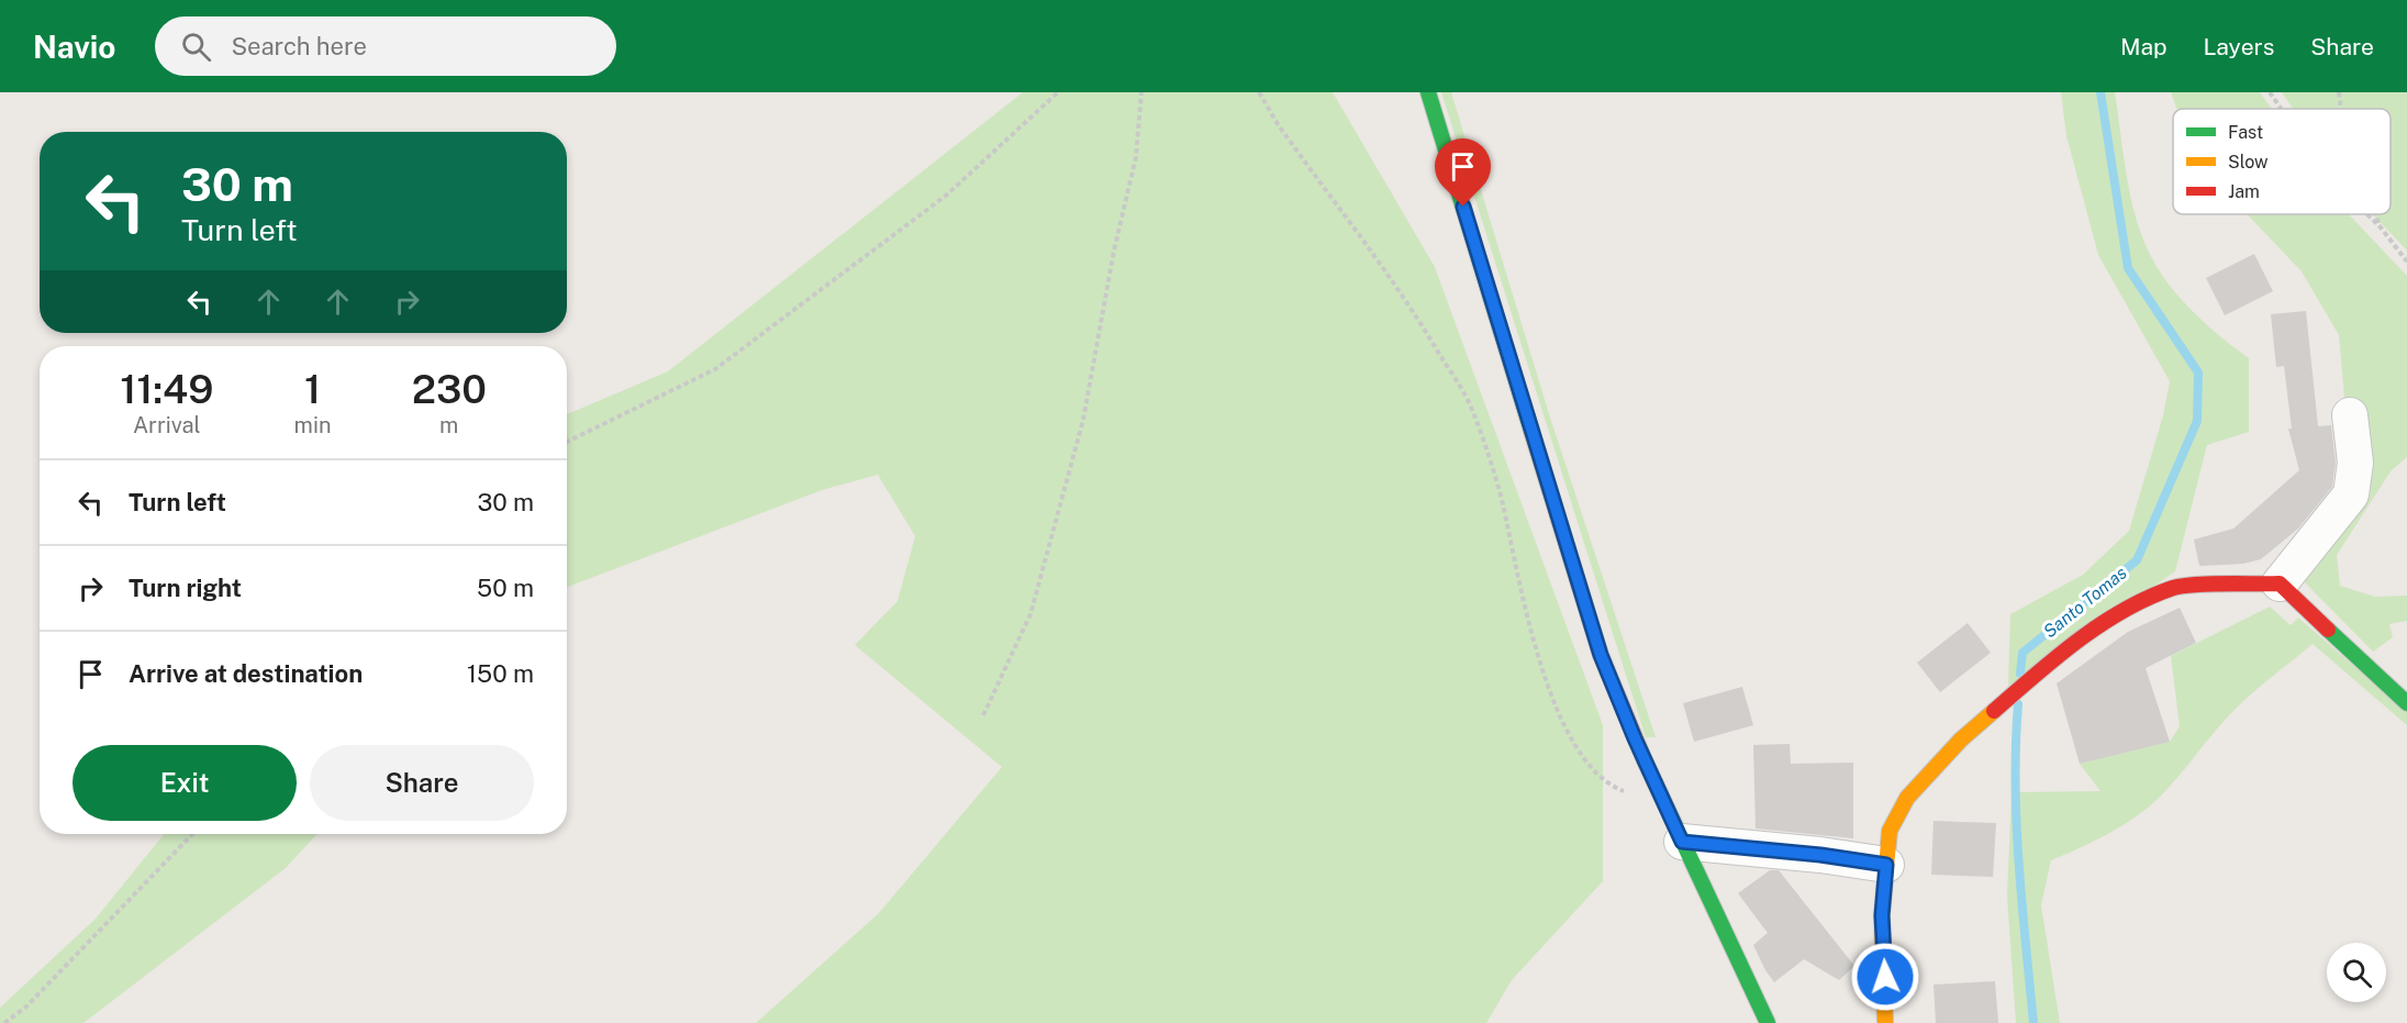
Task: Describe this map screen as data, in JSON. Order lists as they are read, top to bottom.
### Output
{
  "water": ["Santo Tomas"],
  "legend": ["Fast", "Slow", "Jam"],
  "page": {
    "header": "Navio",
    "search": "Search here",
    "nav": ["Map", "Layers", "Share"],
    "turn": ["30 m", "Turn left"],
    "eta": [
      "11:49",
      "Arrival",
      "1",
      "min",
      "230",
      "m"
    ],
    "list": [
      {
        "name": "Turn left",
        "value": "30 m"
      },
      {
        "name": "Turn right",
        "value": "50 m"
      },
      {
        "name": "Arrive at destination",
        "value": "150 m"
      }
    ],
    "buttons": ["Exit", "Share"]
  }
}
